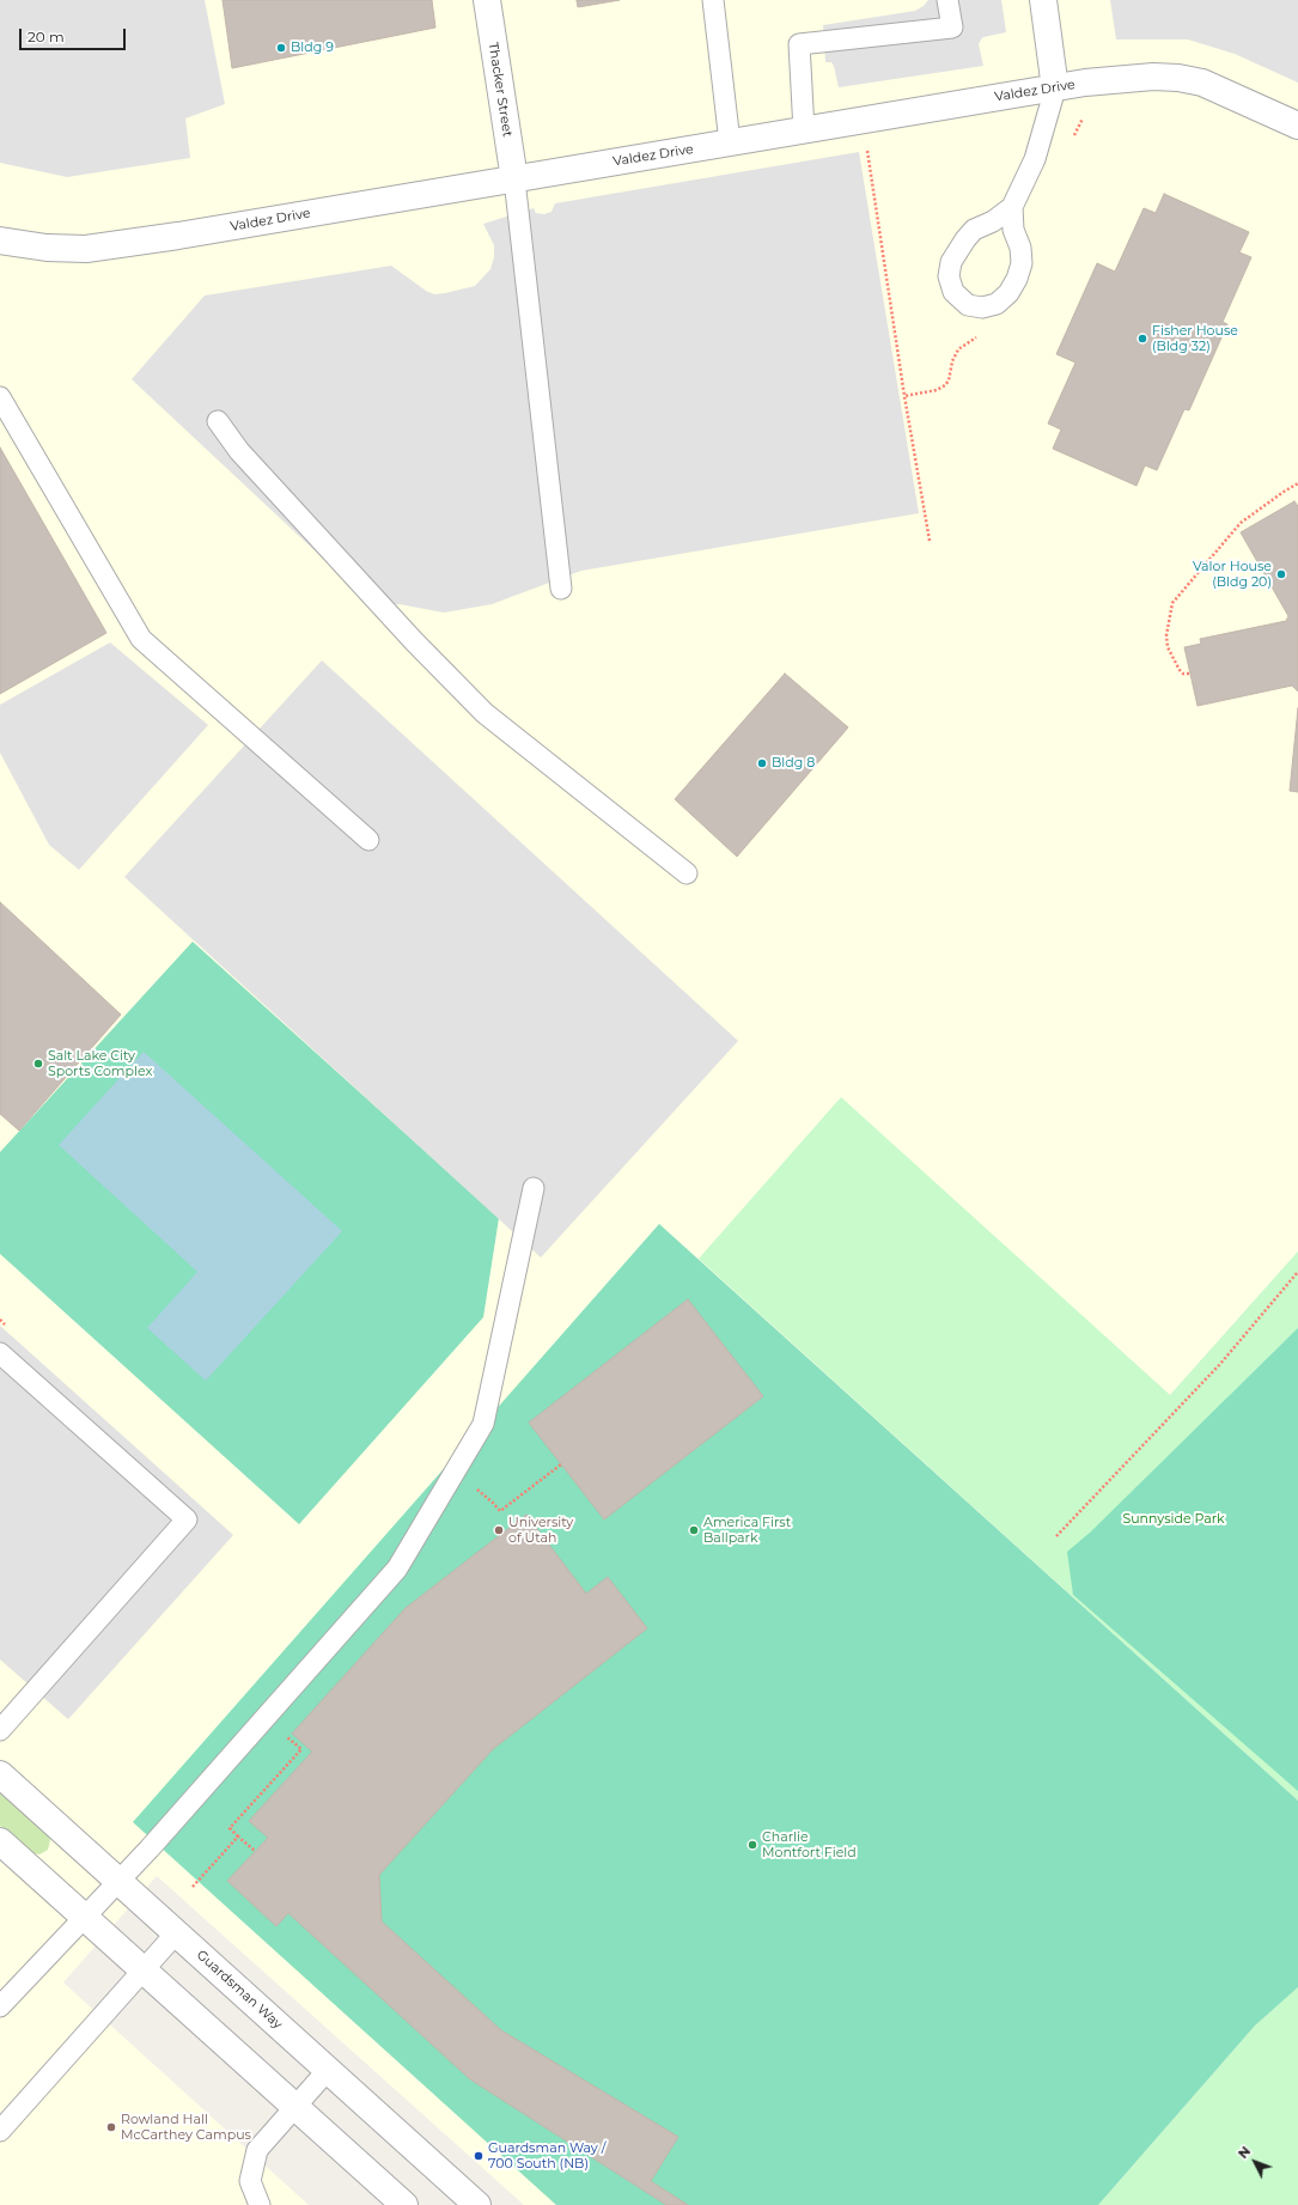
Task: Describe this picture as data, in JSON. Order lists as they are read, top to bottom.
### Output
{
  "streets": {
    "street": ["Thacker Street", "Valdez Drive", "Guardsman Way"]
  },
  "crossings": [
    ["Thacker Street", "Valdez Drive"]
  ],
  "parks": ["Sunnyside Park"],
  "places": [
    "Bldg 9",
    "Fisher House (Bldg 32)",
    "Valor House (Bldg 20)",
    "Bldg 8",
    "Salt Lake City Sports Complex",
    "University of Utah",
    "America First Ballpark",
    "Charlie Montfort Field",
    "Rowland Hall McCarthey Campus",
    "Guardsman Way / 700 South (NB)"
  ],
  "scale_bar": "20 m",
  "north": "top left"
}
